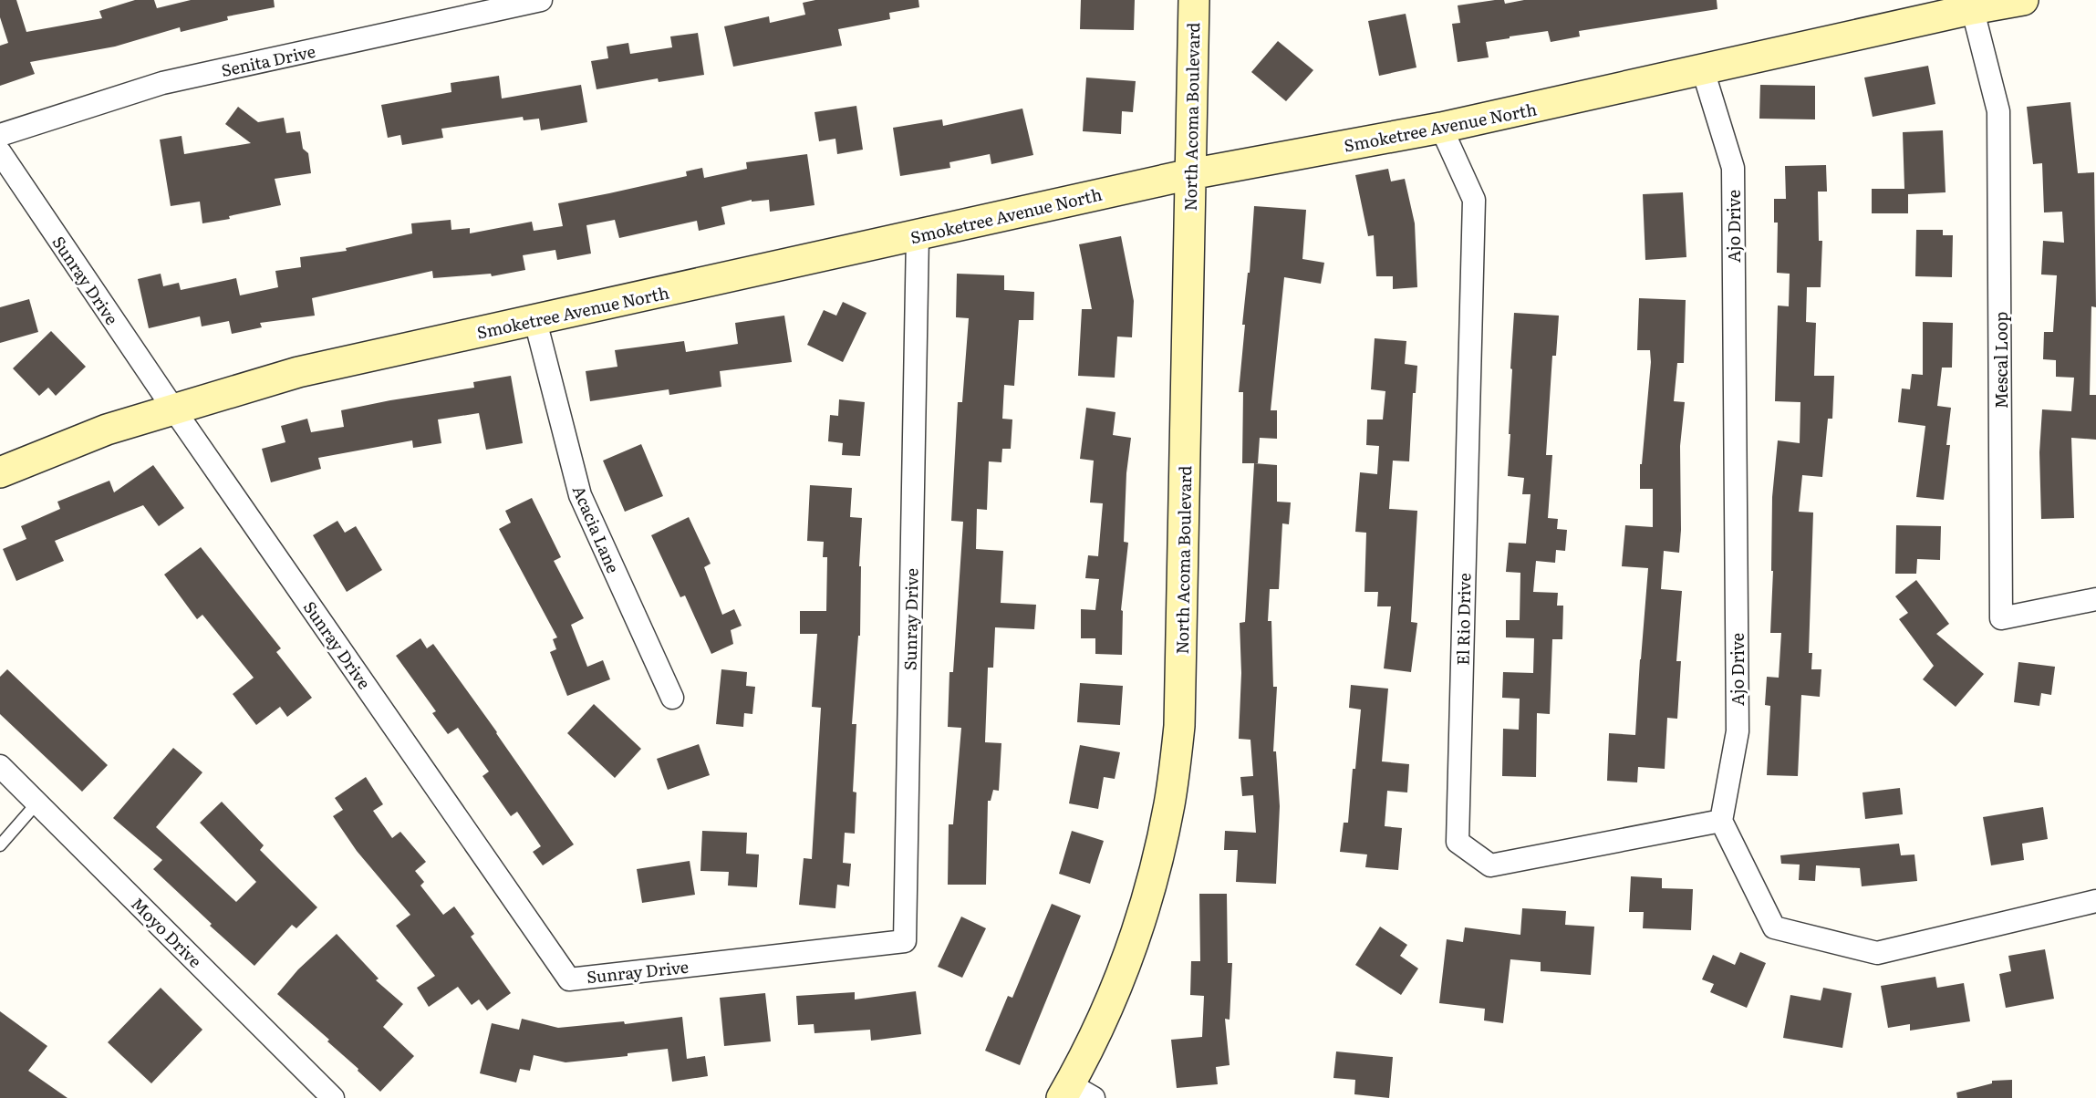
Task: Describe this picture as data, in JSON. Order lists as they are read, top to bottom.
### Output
{
  "streets": {
    "street": [
      "Senita Drive",
      "North Acoma Boulevard",
      "Smoketree Avenue North",
      "Ajo Drive",
      "Sunray Drive",
      "Mescal Loop",
      "Acacia Lane",
      "El Rio Drive",
      "Moyo Drive"
    ]
  },
  "crossings": [
    ["North Acoma Boulevard", "Smoketree Avenue North"],
    ["Smoketree Avenue North", "Ajo Drive"],
    ["Smoketree Avenue North", "Sunray Drive"],
    ["Smoketree Avenue North", "Mescal Loop"],
    ["Smoketree Avenue North", "Acacia Lane"],
    ["Smoketree Avenue North", "El Rio Drive"],
    ["Ajo Drive", "El Rio Drive"]
  ]
}
